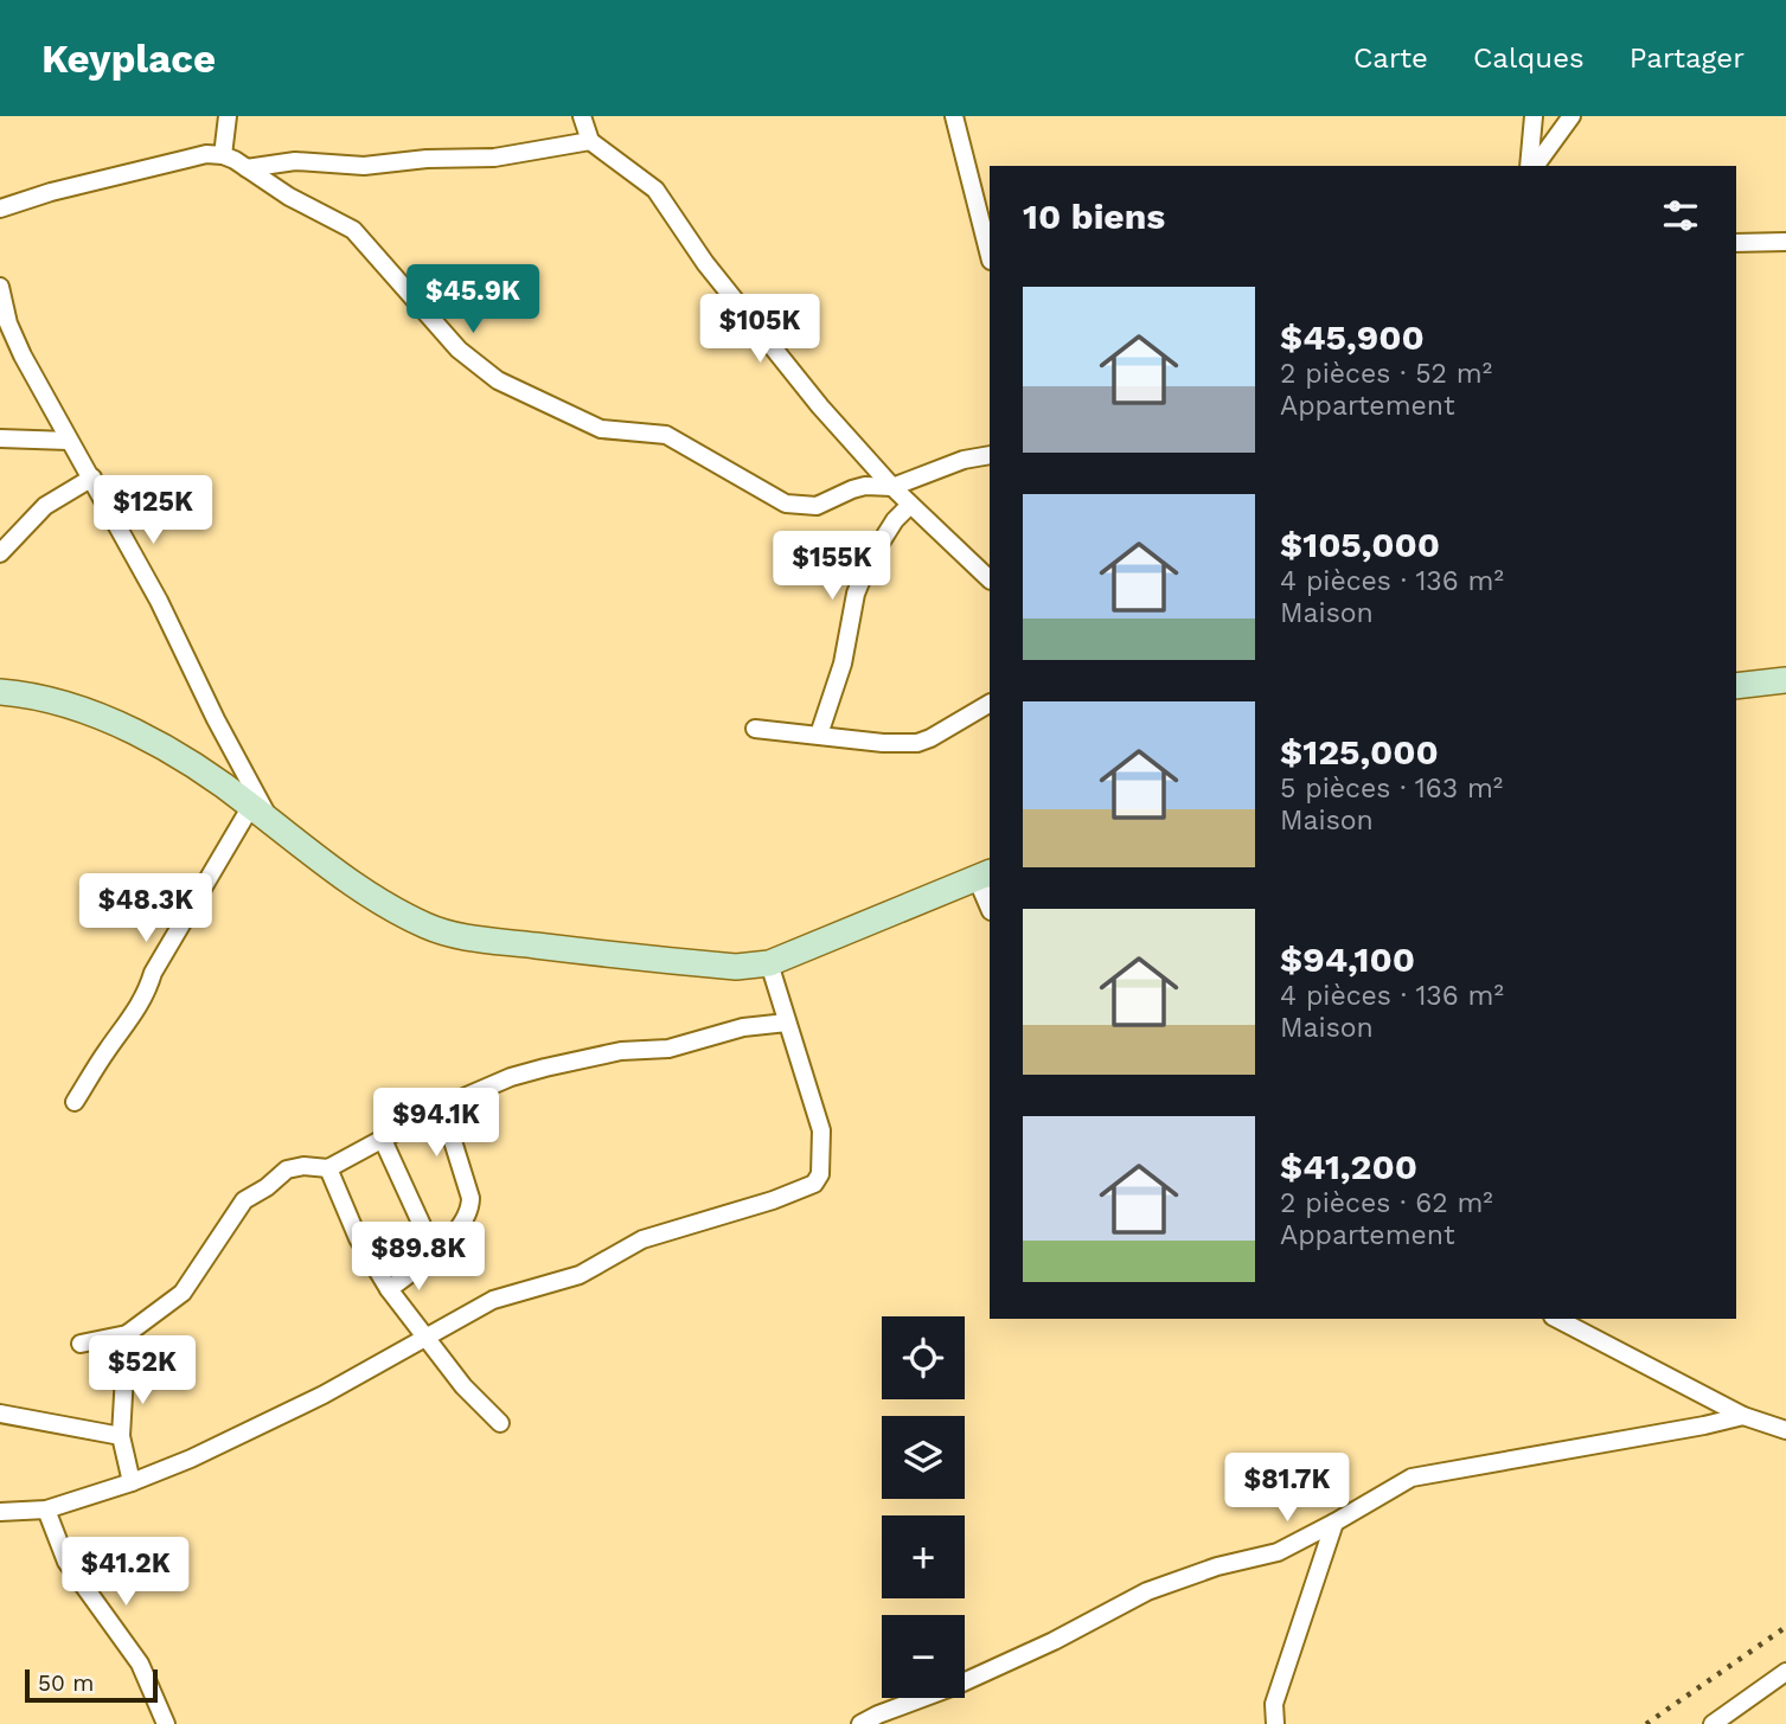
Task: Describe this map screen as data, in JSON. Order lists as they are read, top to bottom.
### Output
{
  "scale_bar": "50 m",
  "page": {
    "header": "Keyplace",
    "nav": ["Carte", "Calques", "Partager"],
    "heading": "10 biens",
    "price": [
      "$45.9K",
      "$105K",
      "$125K",
      "$155K",
      "$48.3K",
      "$94.1K",
      "$89.8K",
      "$52K",
      "$81.7K",
      "$41.2K"
    ],
    "list": [
      {
        "name": "$45,900",
        "note": "2 pièces · 52 m² · Appartement"
      },
      {
        "name": "$105,000",
        "note": "4 pièces · 136 m² · Maison"
      },
      {
        "name": "$125,000",
        "note": "5 pièces · 163 m² · Maison"
      },
      {
        "name": "$94,100",
        "note": "4 pièces · 136 m² · Maison"
      },
      {
        "name": "$41,200",
        "note": "2 pièces · 62 m² · Appartement"
      }
    ],
    "map_buttons": ["+", "−"],
    "scale": "50 m"
  }
}
